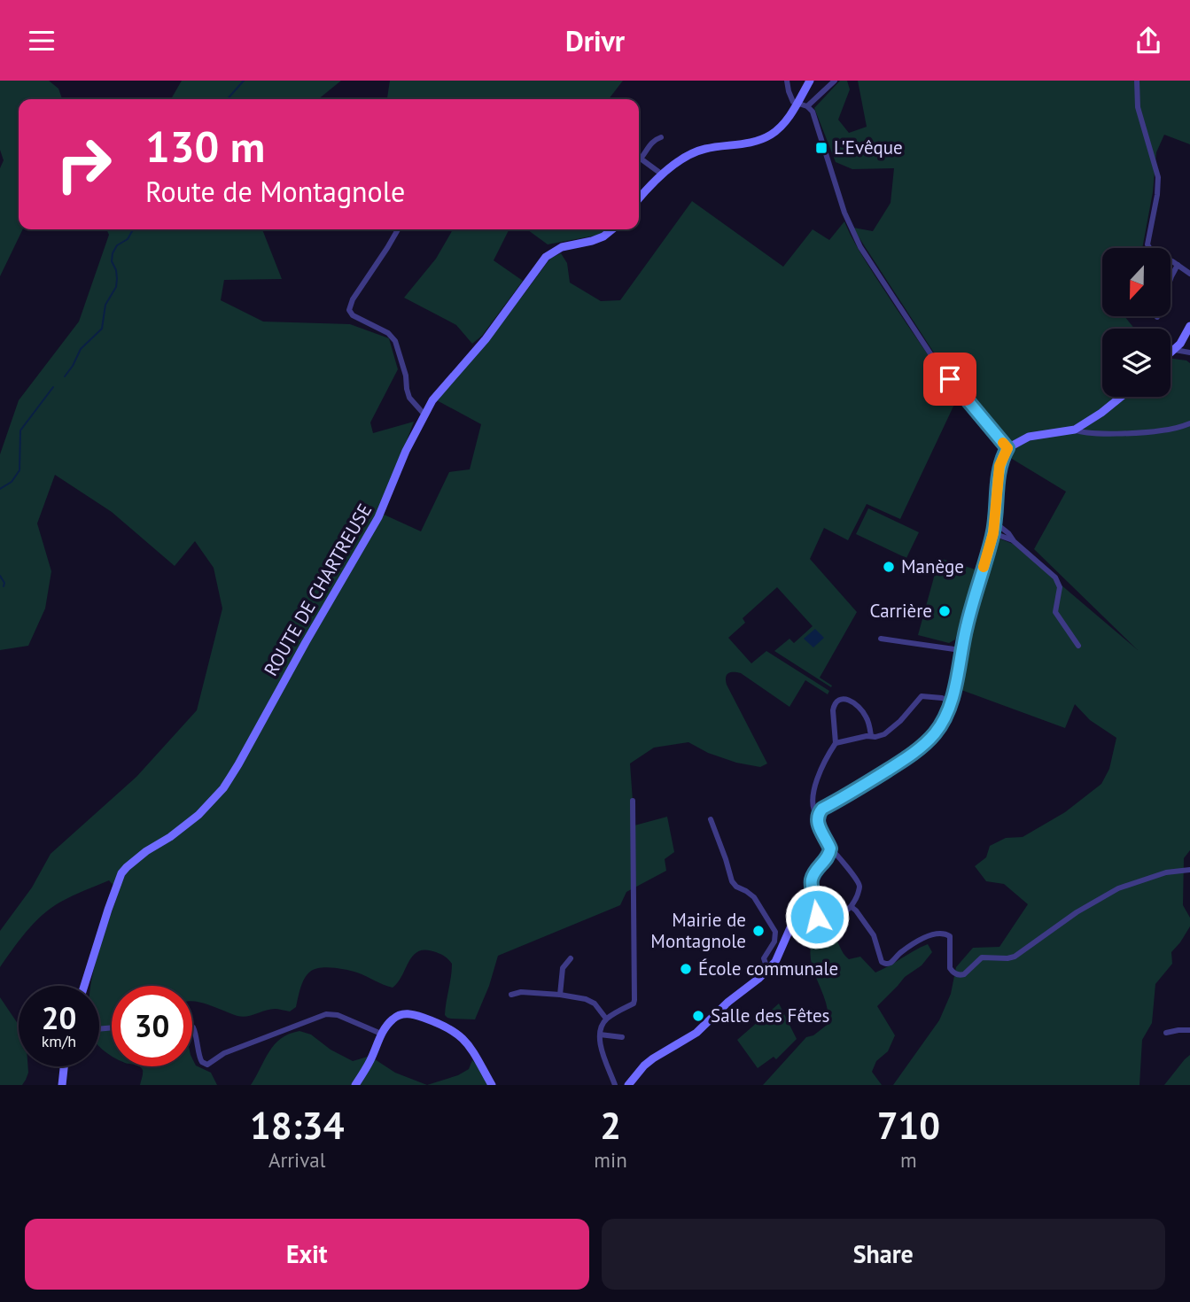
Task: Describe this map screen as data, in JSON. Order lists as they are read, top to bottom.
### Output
{
  "streets": {
    "main road": ["ROUTE DE CHARTREUSE"]
  },
  "places": {
    "transit": ["L'Evêque"],
    "other": [
      "Manège",
      "Carrière",
      "Mairie de Montagnole",
      "École communale",
      "Salle des Fêtes"
    ]
  },
  "north": "bottom",
  "page": {
    "header": "Drivr",
    "turn": ["130 m", "Route de Montagnole"],
    "speed": "20 km/h",
    "limit": "30",
    "eta": [
      "18:34",
      "Arrival",
      "2",
      "min",
      "710",
      "m"
    ],
    "buttons": ["Exit", "Share"]
  }
}
